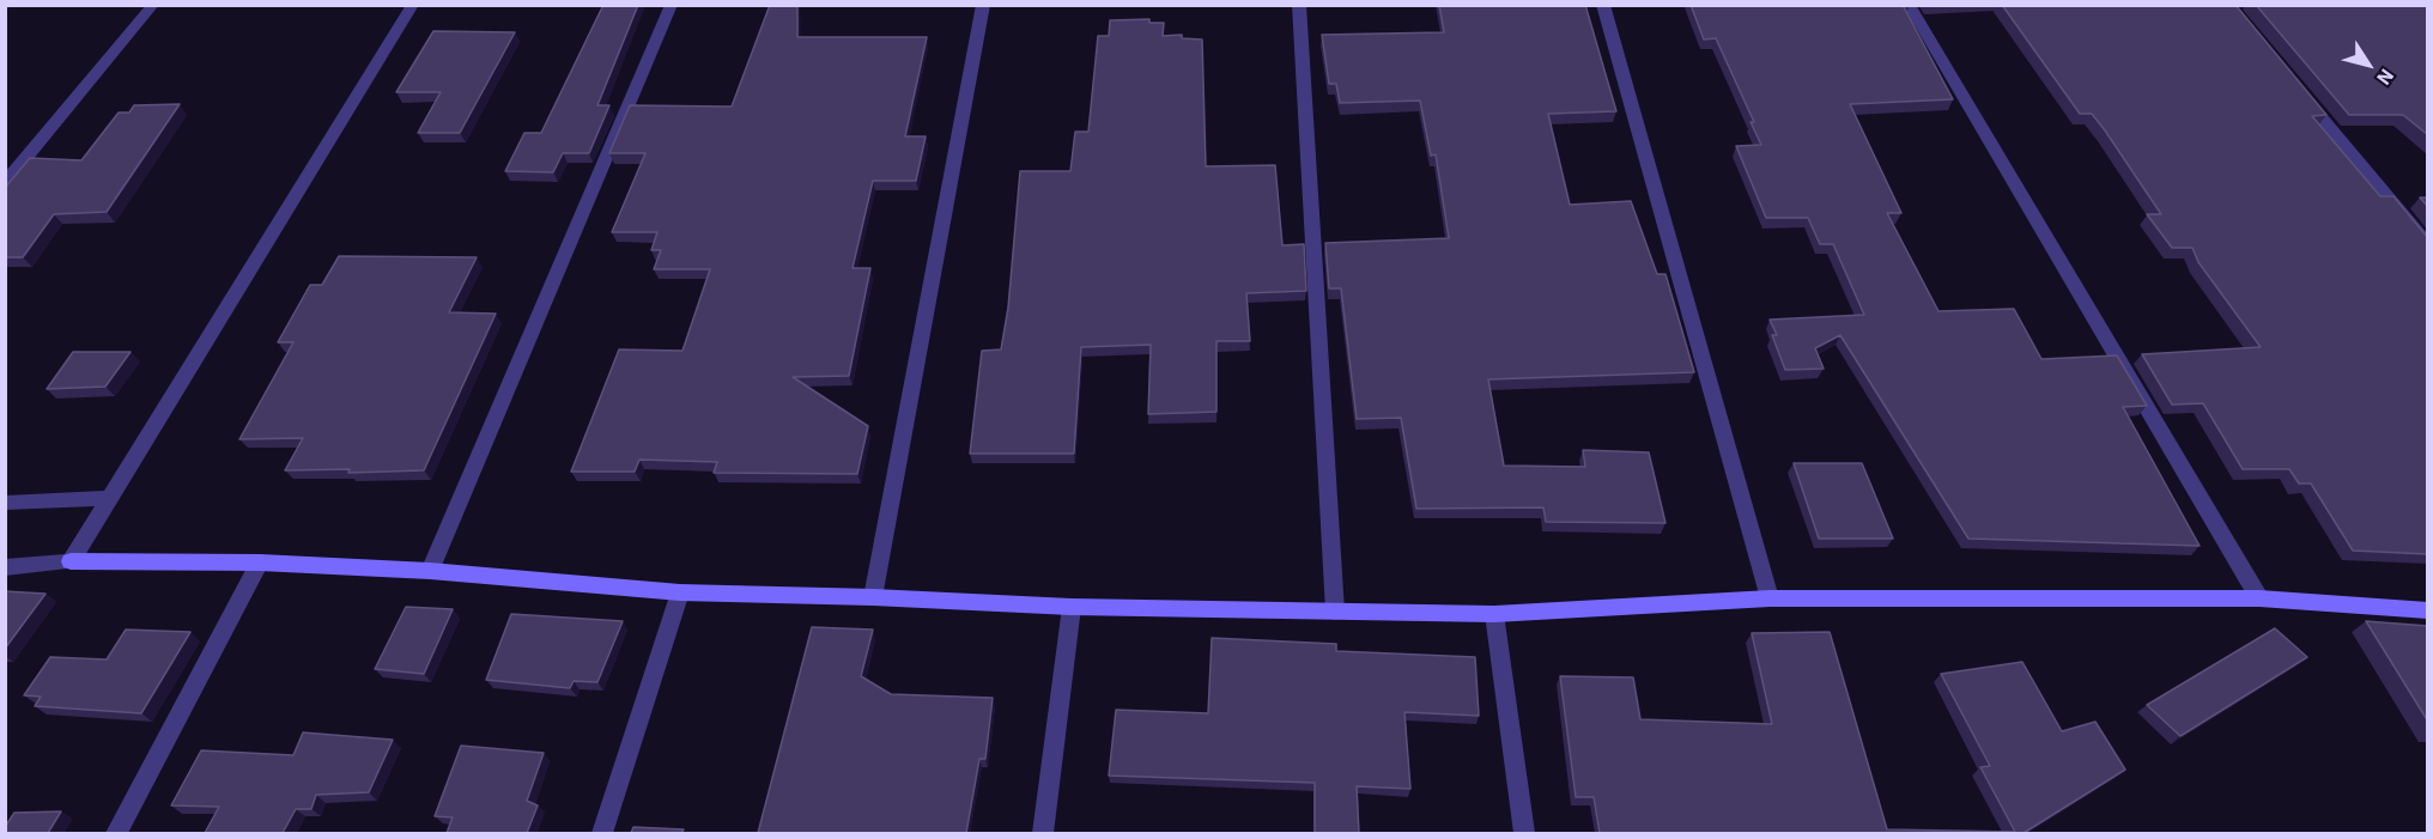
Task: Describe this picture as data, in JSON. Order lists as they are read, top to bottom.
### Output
{
  "north": "bottom right"
}
